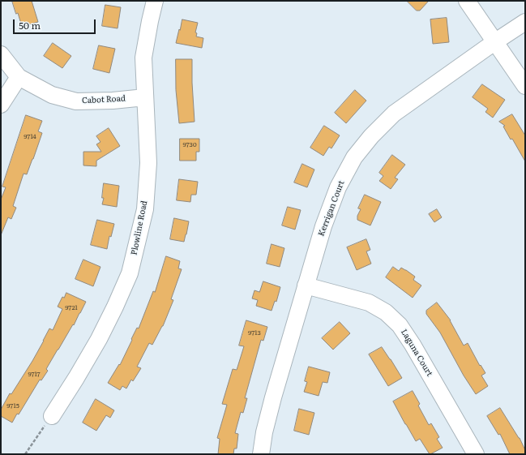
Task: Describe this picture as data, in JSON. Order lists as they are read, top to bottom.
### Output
{
  "streets": {
    "street": [
      "Cabot Road",
      "Kerrigan Court",
      "Plowline Road",
      "Laguna Court"
    ]
  },
  "crossings": [
    ["Cabot Road", "Plowline Road"],
    ["Kerrigan Court", "Laguna Court"]
  ],
  "house_numbers": [
    "9714",
    "9730",
    "9721",
    "9713",
    "9717",
    "9715"
  ],
  "scale_bar": "50 m"
}
